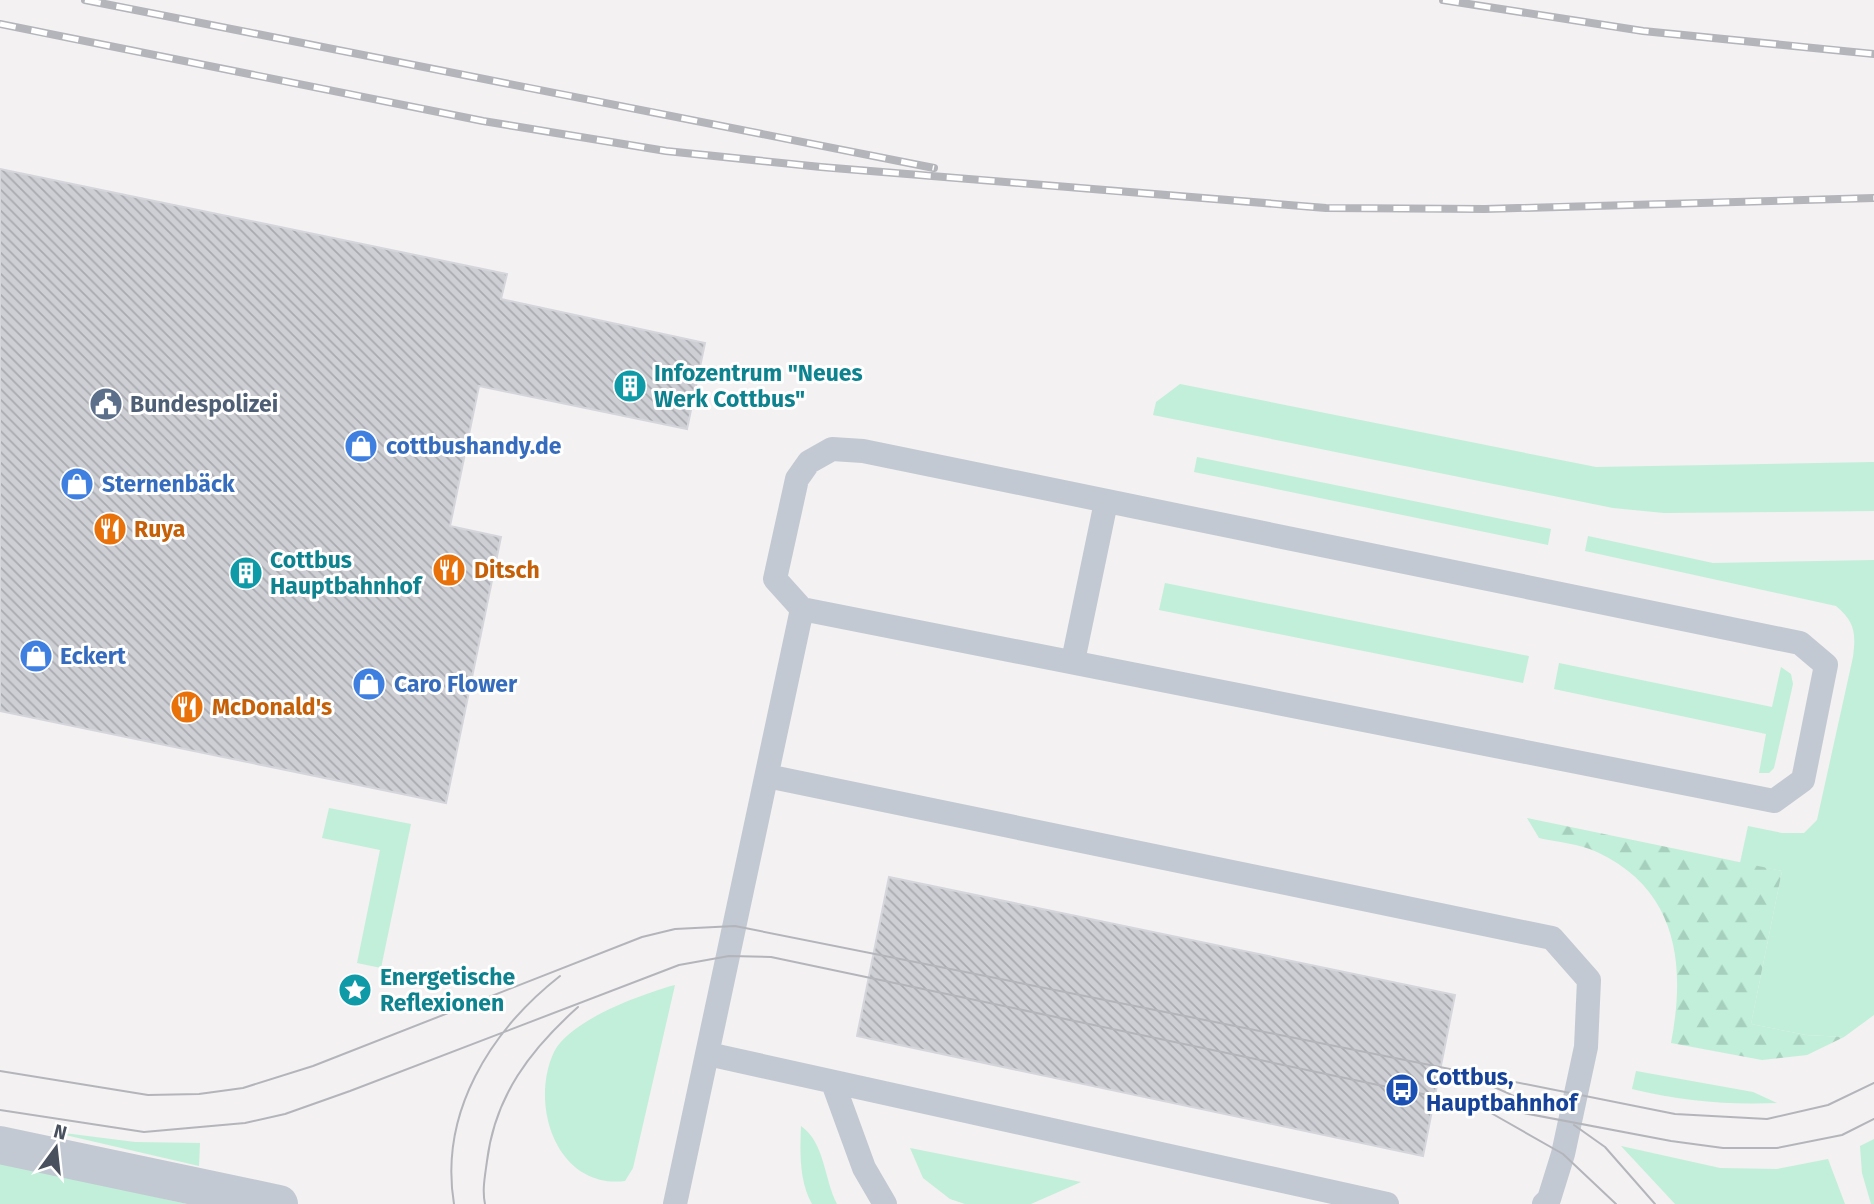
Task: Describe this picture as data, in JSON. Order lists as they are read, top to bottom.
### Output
{
  "places": {
    "building": ["Infozentrum \"Neues Werk Cottbus\"", "Cottbus Hauptbahnhof"],
    "public building": ["Bundespolizei"],
    "shop": [
      "cottbushandy.de",
      "Sternenbäck",
      "Eckert",
      "Caro Flower"
    ],
    "restaurant": ["Ruya", "Ditsch", "McDonald's"],
    "place": ["Energetische Reflexionen"],
    "bus stop": ["Cottbus, Hauptbahnhof"]
  },
  "north": "top"
}
